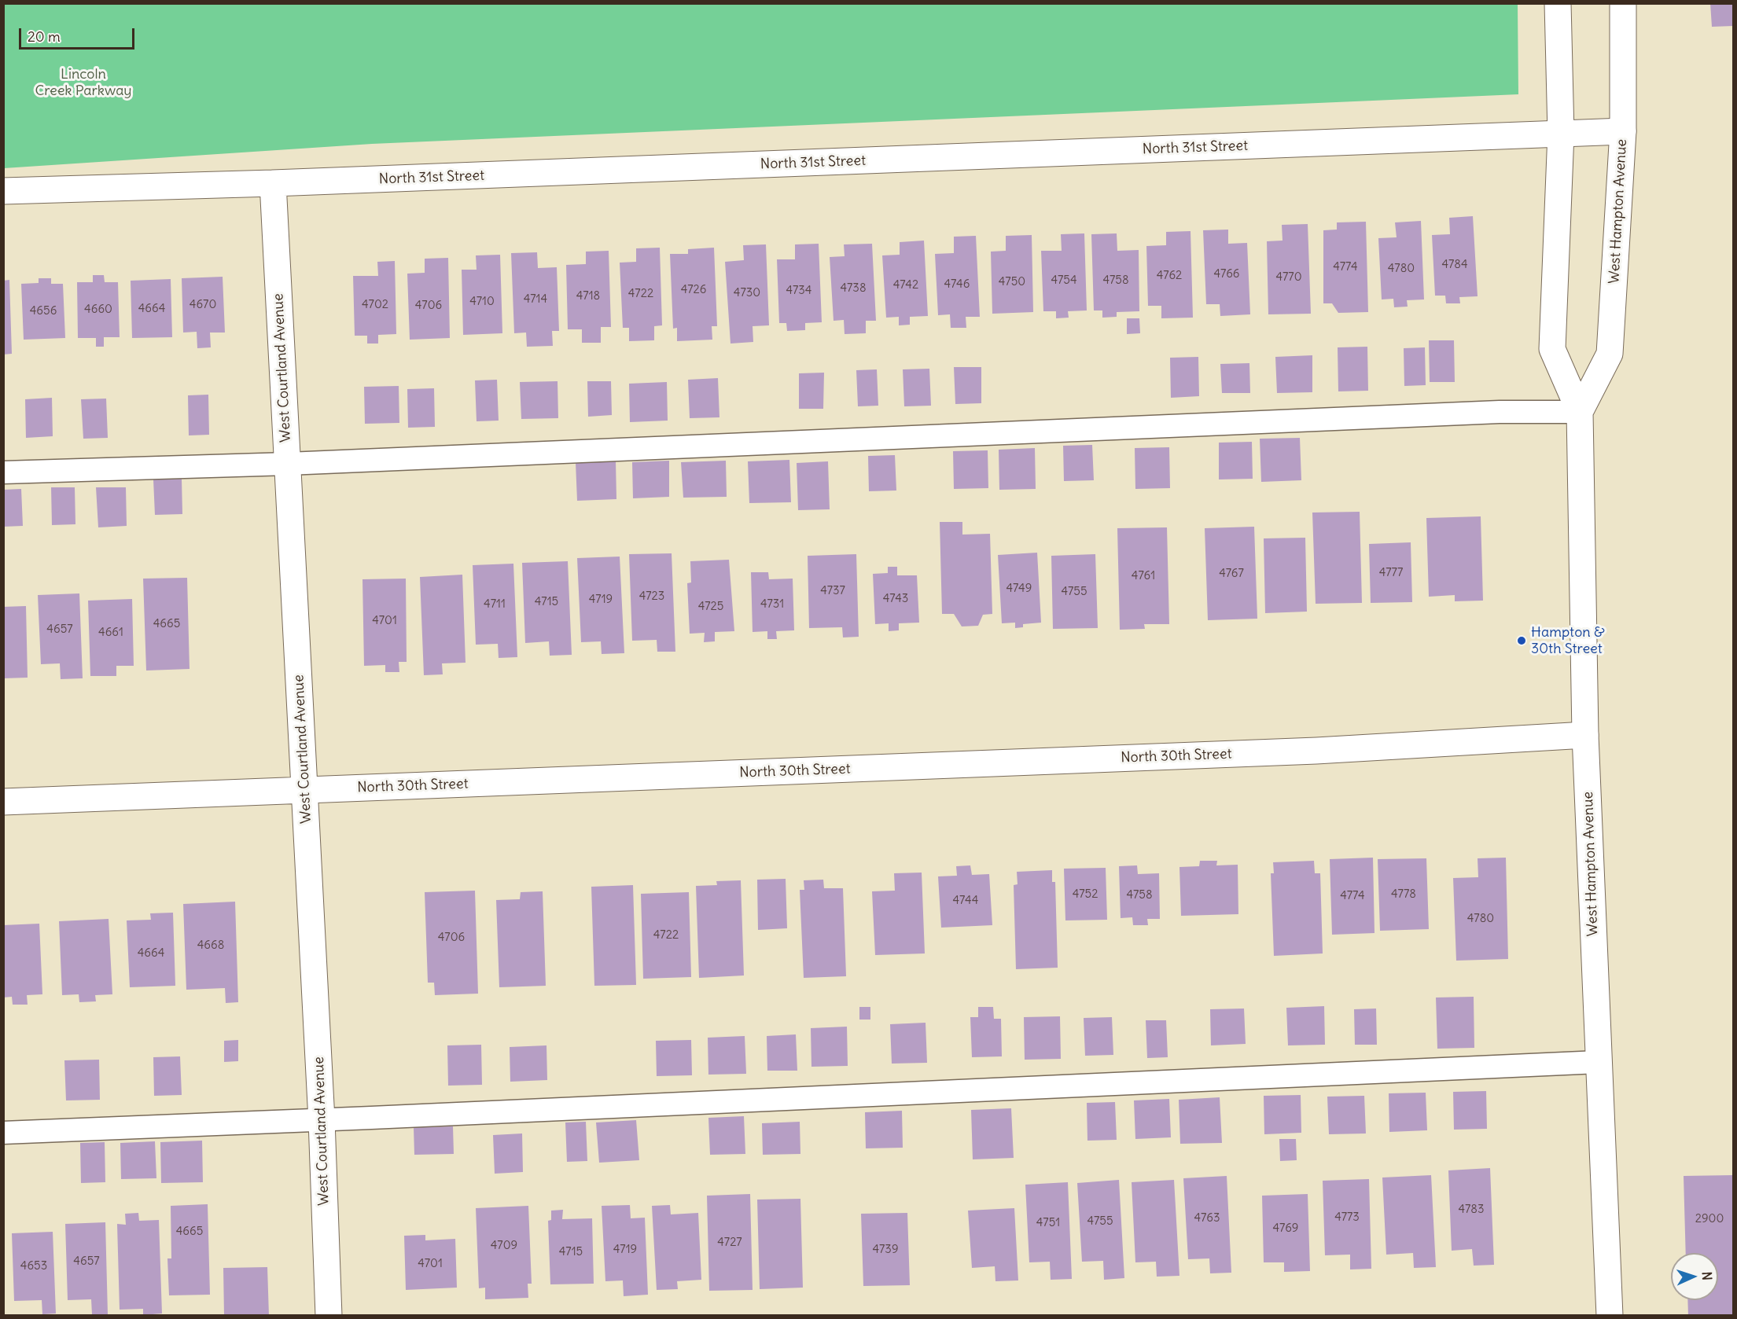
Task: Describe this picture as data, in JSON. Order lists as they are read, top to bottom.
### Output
{
  "streets": {
    "street": [
      "North 31st Street",
      "West Hampton Avenue",
      "West Courtland Avenue",
      "North 30th Street"
    ]
  },
  "crossings": [
    ["North 31st Street", "West Hampton Avenue"],
    ["North 31st Street", "West Courtland Avenue"],
    ["West Hampton Avenue", "North 30th Street"],
    ["West Courtland Avenue", "North 30th Street"]
  ],
  "parks": ["Lincoln Creek Parkway"],
  "places": ["Hampton & 30th Street"],
  "house_numbers": [
    "4784",
    "4774",
    "4780",
    "4766",
    "4762",
    "4770",
    "4754",
    "4758",
    "4750",
    "4746",
    "4742",
    "4738",
    "4726",
    "4734",
    "4730",
    "4722",
    "4718",
    "4714",
    "4710",
    "4670",
    "4702",
    "4706",
    "4664",
    "4660",
    "4656",
    "4777",
    "4767",
    "4761",
    "4749",
    "4737",
    "4755",
    "4723",
    "4743",
    "4719",
    "4715",
    "4711",
    "4731",
    "4725",
    "4701",
    "4665",
    "4657",
    "4661",
    "4752",
    "4778",
    "4758",
    "4774",
    "4744",
    "4780",
    "4722",
    "4706",
    "4668",
    "4664",
    "4783",
    "4773",
    "4763",
    "2900",
    "4755",
    "4751",
    "4769",
    "4665",
    "4727",
    "4709",
    "4719",
    "4739",
    "4715",
    "4657",
    "4701",
    "4653"
  ],
  "scale_bar": "20 m",
  "north": "right"
}
